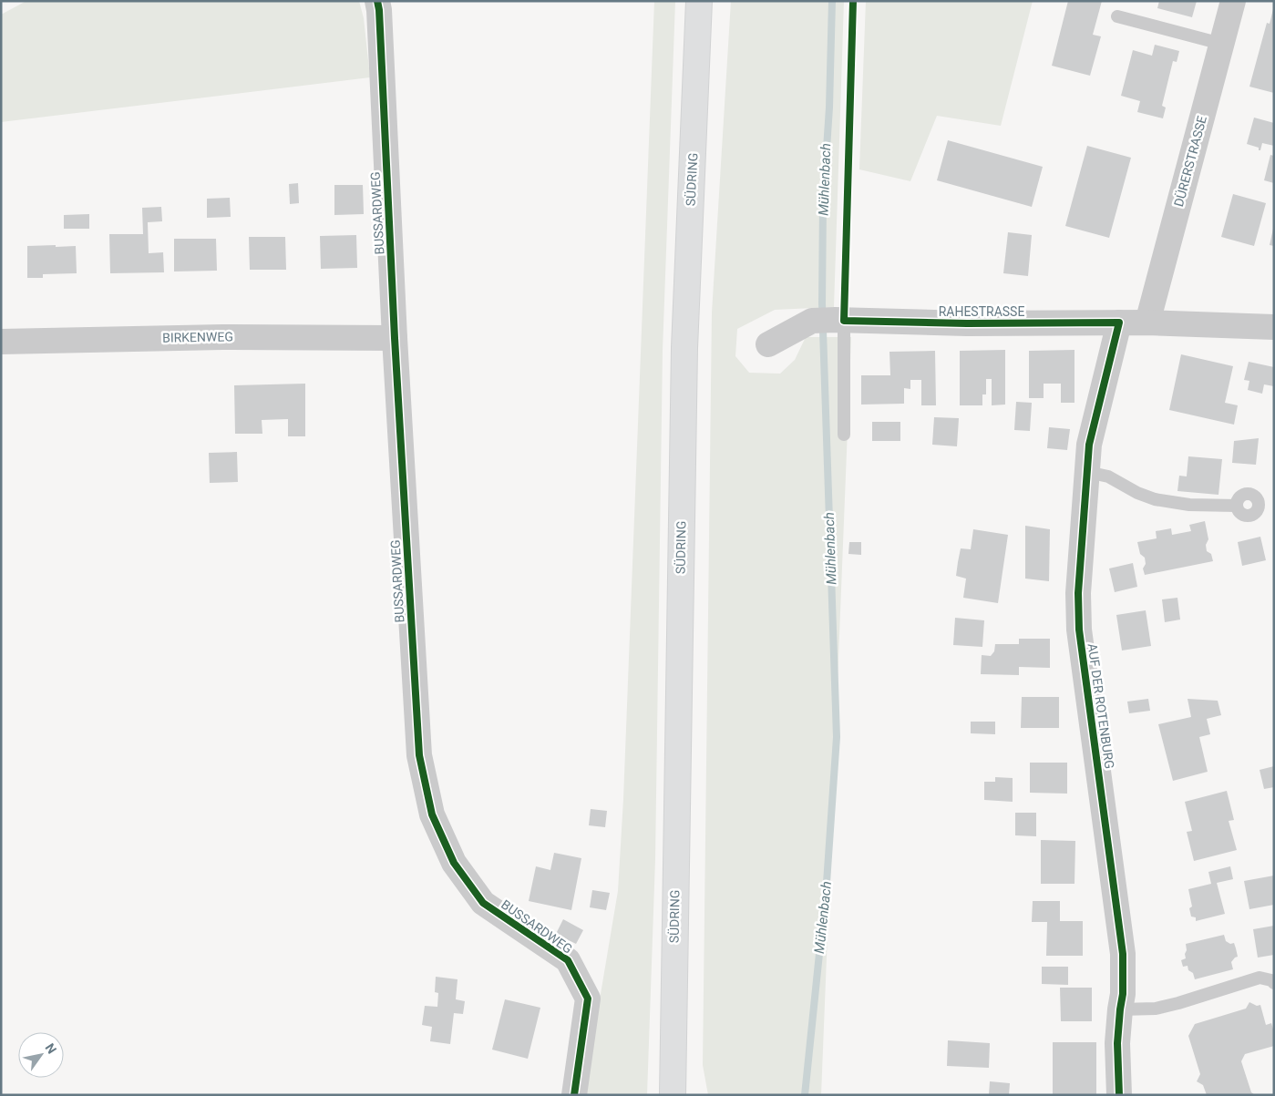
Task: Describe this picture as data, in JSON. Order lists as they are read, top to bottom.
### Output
{
  "streets": {
    "main road": ["SÜDRING"],
    "street": [
      "DÜRERSTRASSE",
      "BUSSARDWEG",
      "RAHESTRASSE",
      "BIRKENWEG",
      "AUF DER ROTENBURG"
    ]
  },
  "crossings": [
    ["DÜRERSTRASSE", "RAHESTRASSE"],
    ["BUSSARDWEG", "BIRKENWEG"],
    ["RAHESTRASSE", "AUF DER ROTENBURG"]
  ],
  "water": ["Mühlenbach"],
  "north": "top right"
}
